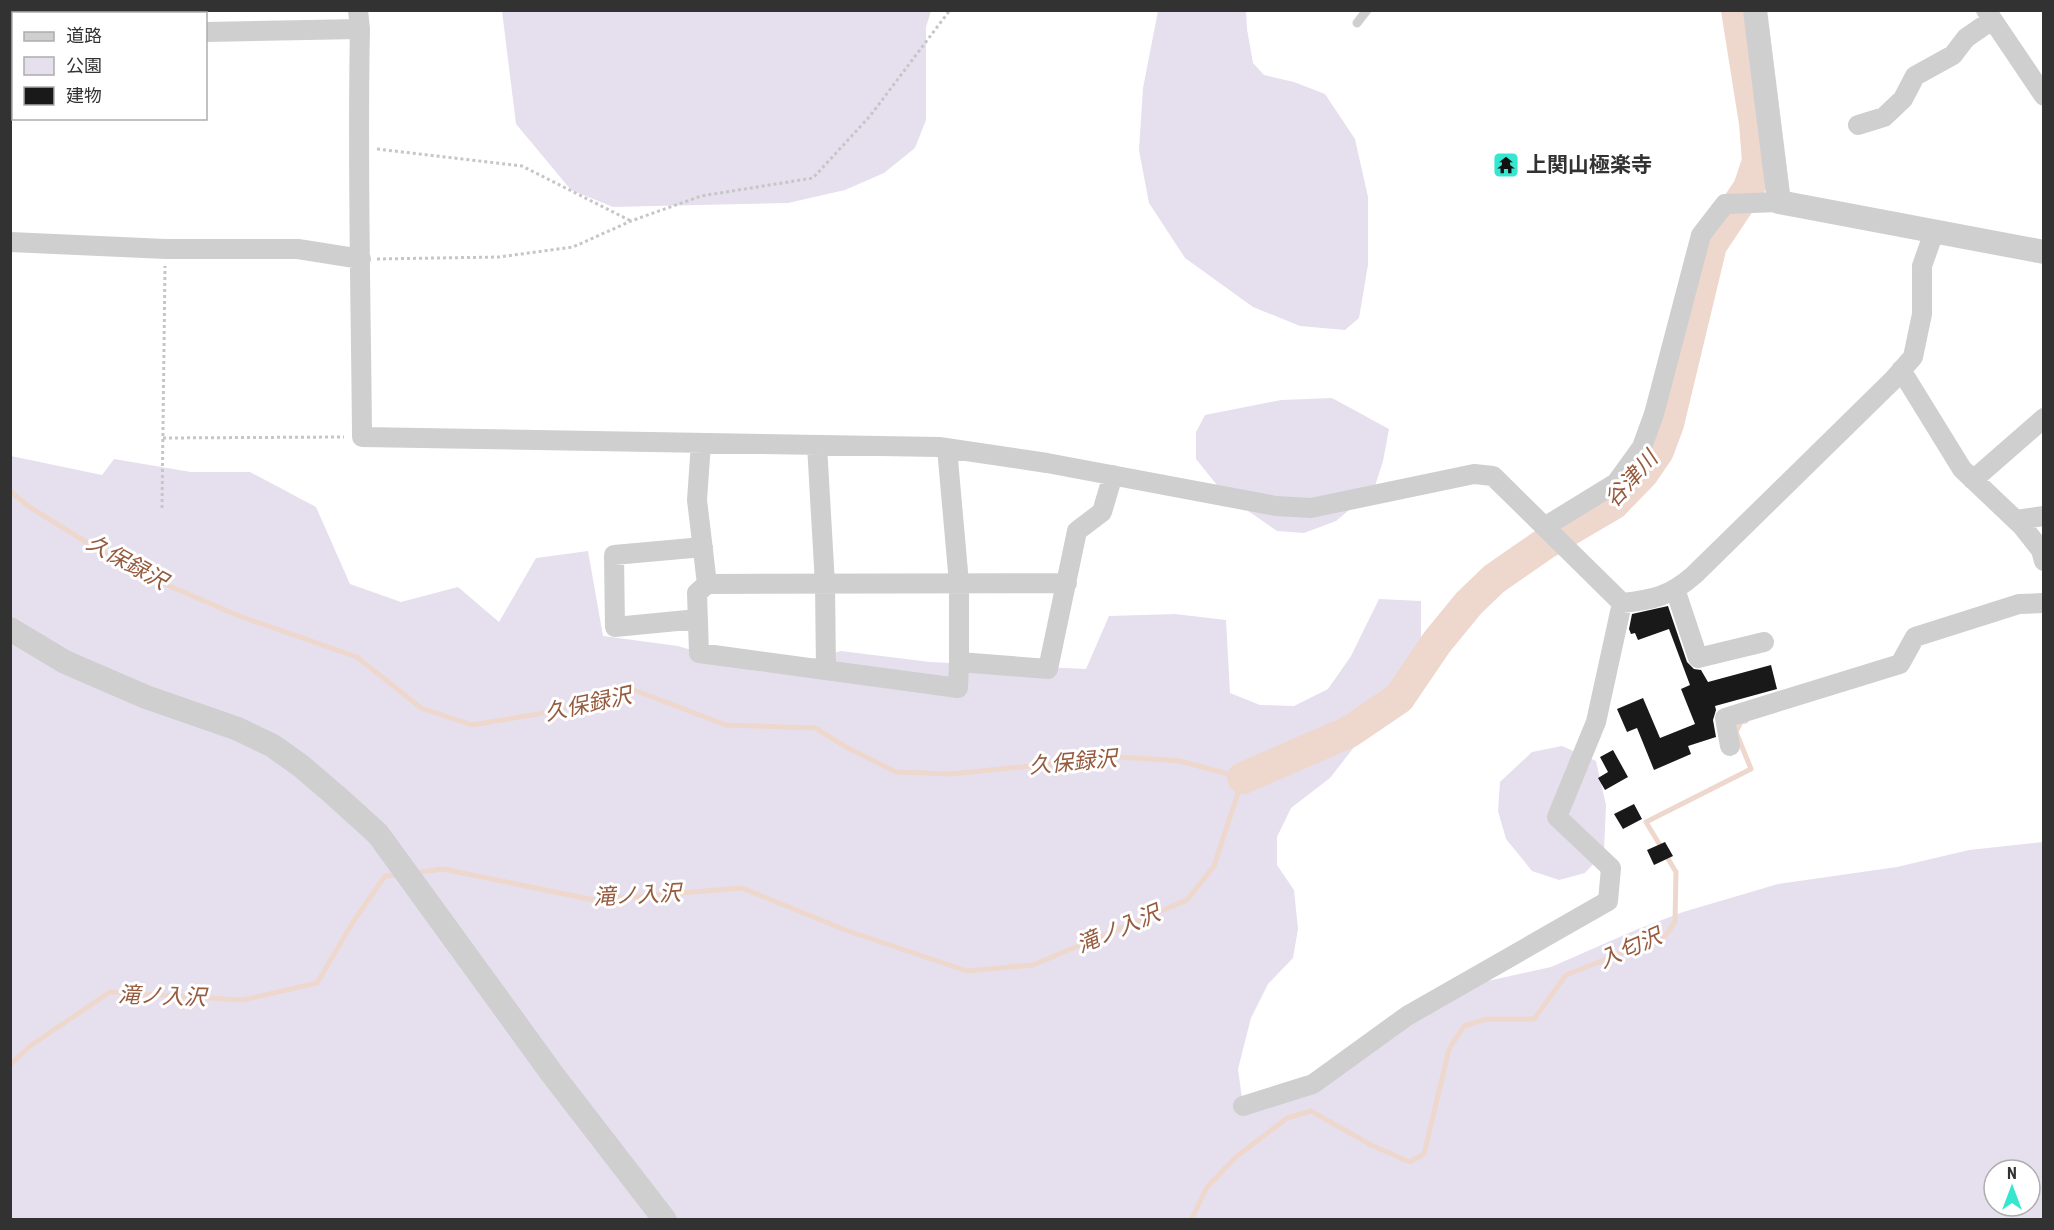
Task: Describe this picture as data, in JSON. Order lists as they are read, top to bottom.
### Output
{
  "water": [
    "谷津川",
    "久保録沢",
    "滝ノ入沢",
    "入匂沢"
  ],
  "places": {
    "temple": ["上関山極楽寺"]
  },
  "legend": ["道路", "公園", "建物"],
  "north": "top"
}
